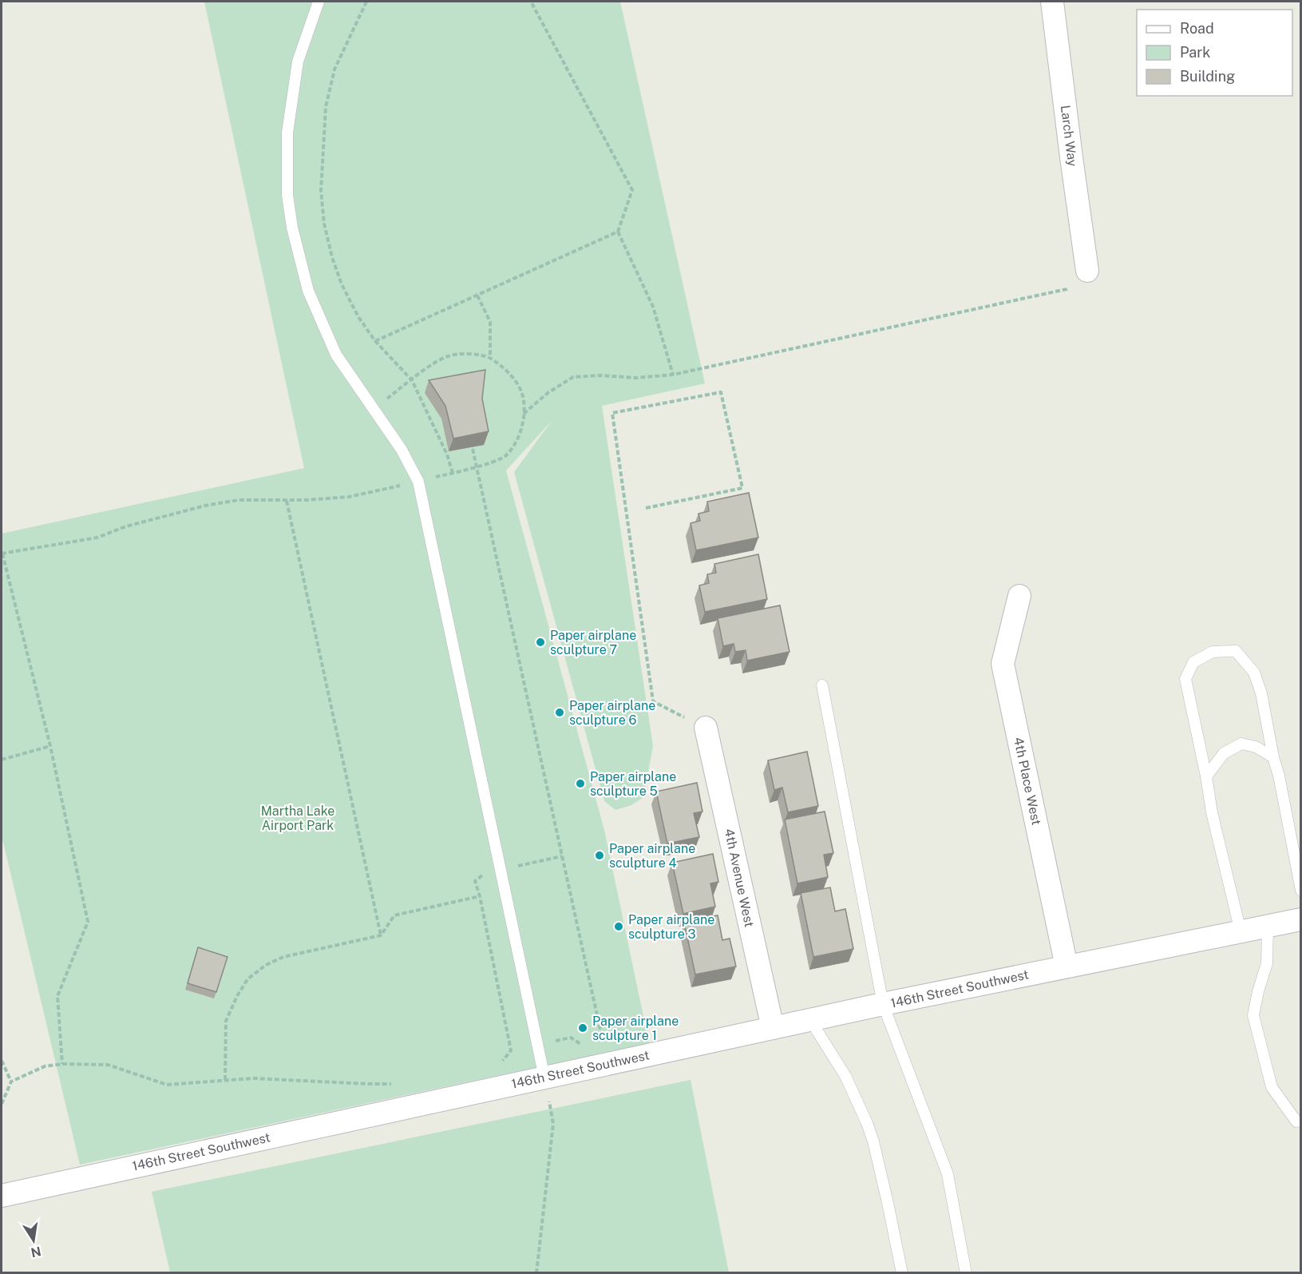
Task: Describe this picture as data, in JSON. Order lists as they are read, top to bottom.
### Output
{
  "streets": {
    "street": [
      "Larch Way",
      "4th Place West",
      "4th Avenue West",
      "146th Street Southwest"
    ]
  },
  "crossings": [
    ["4th Place West", "146th Street Southwest"],
    ["4th Avenue West", "146th Street Southwest"]
  ],
  "parks": ["Martha Lake Airport Park"],
  "places": [
    "Paper airplane sculpture 7",
    "Paper airplane sculpture 6",
    "Paper airplane sculpture 5",
    "Paper airplane sculpture 4",
    "Paper airplane sculpture 3",
    "Paper airplane sculpture 1"
  ],
  "legend": ["Road", "Park", "Building"],
  "north": "bottom"
}
